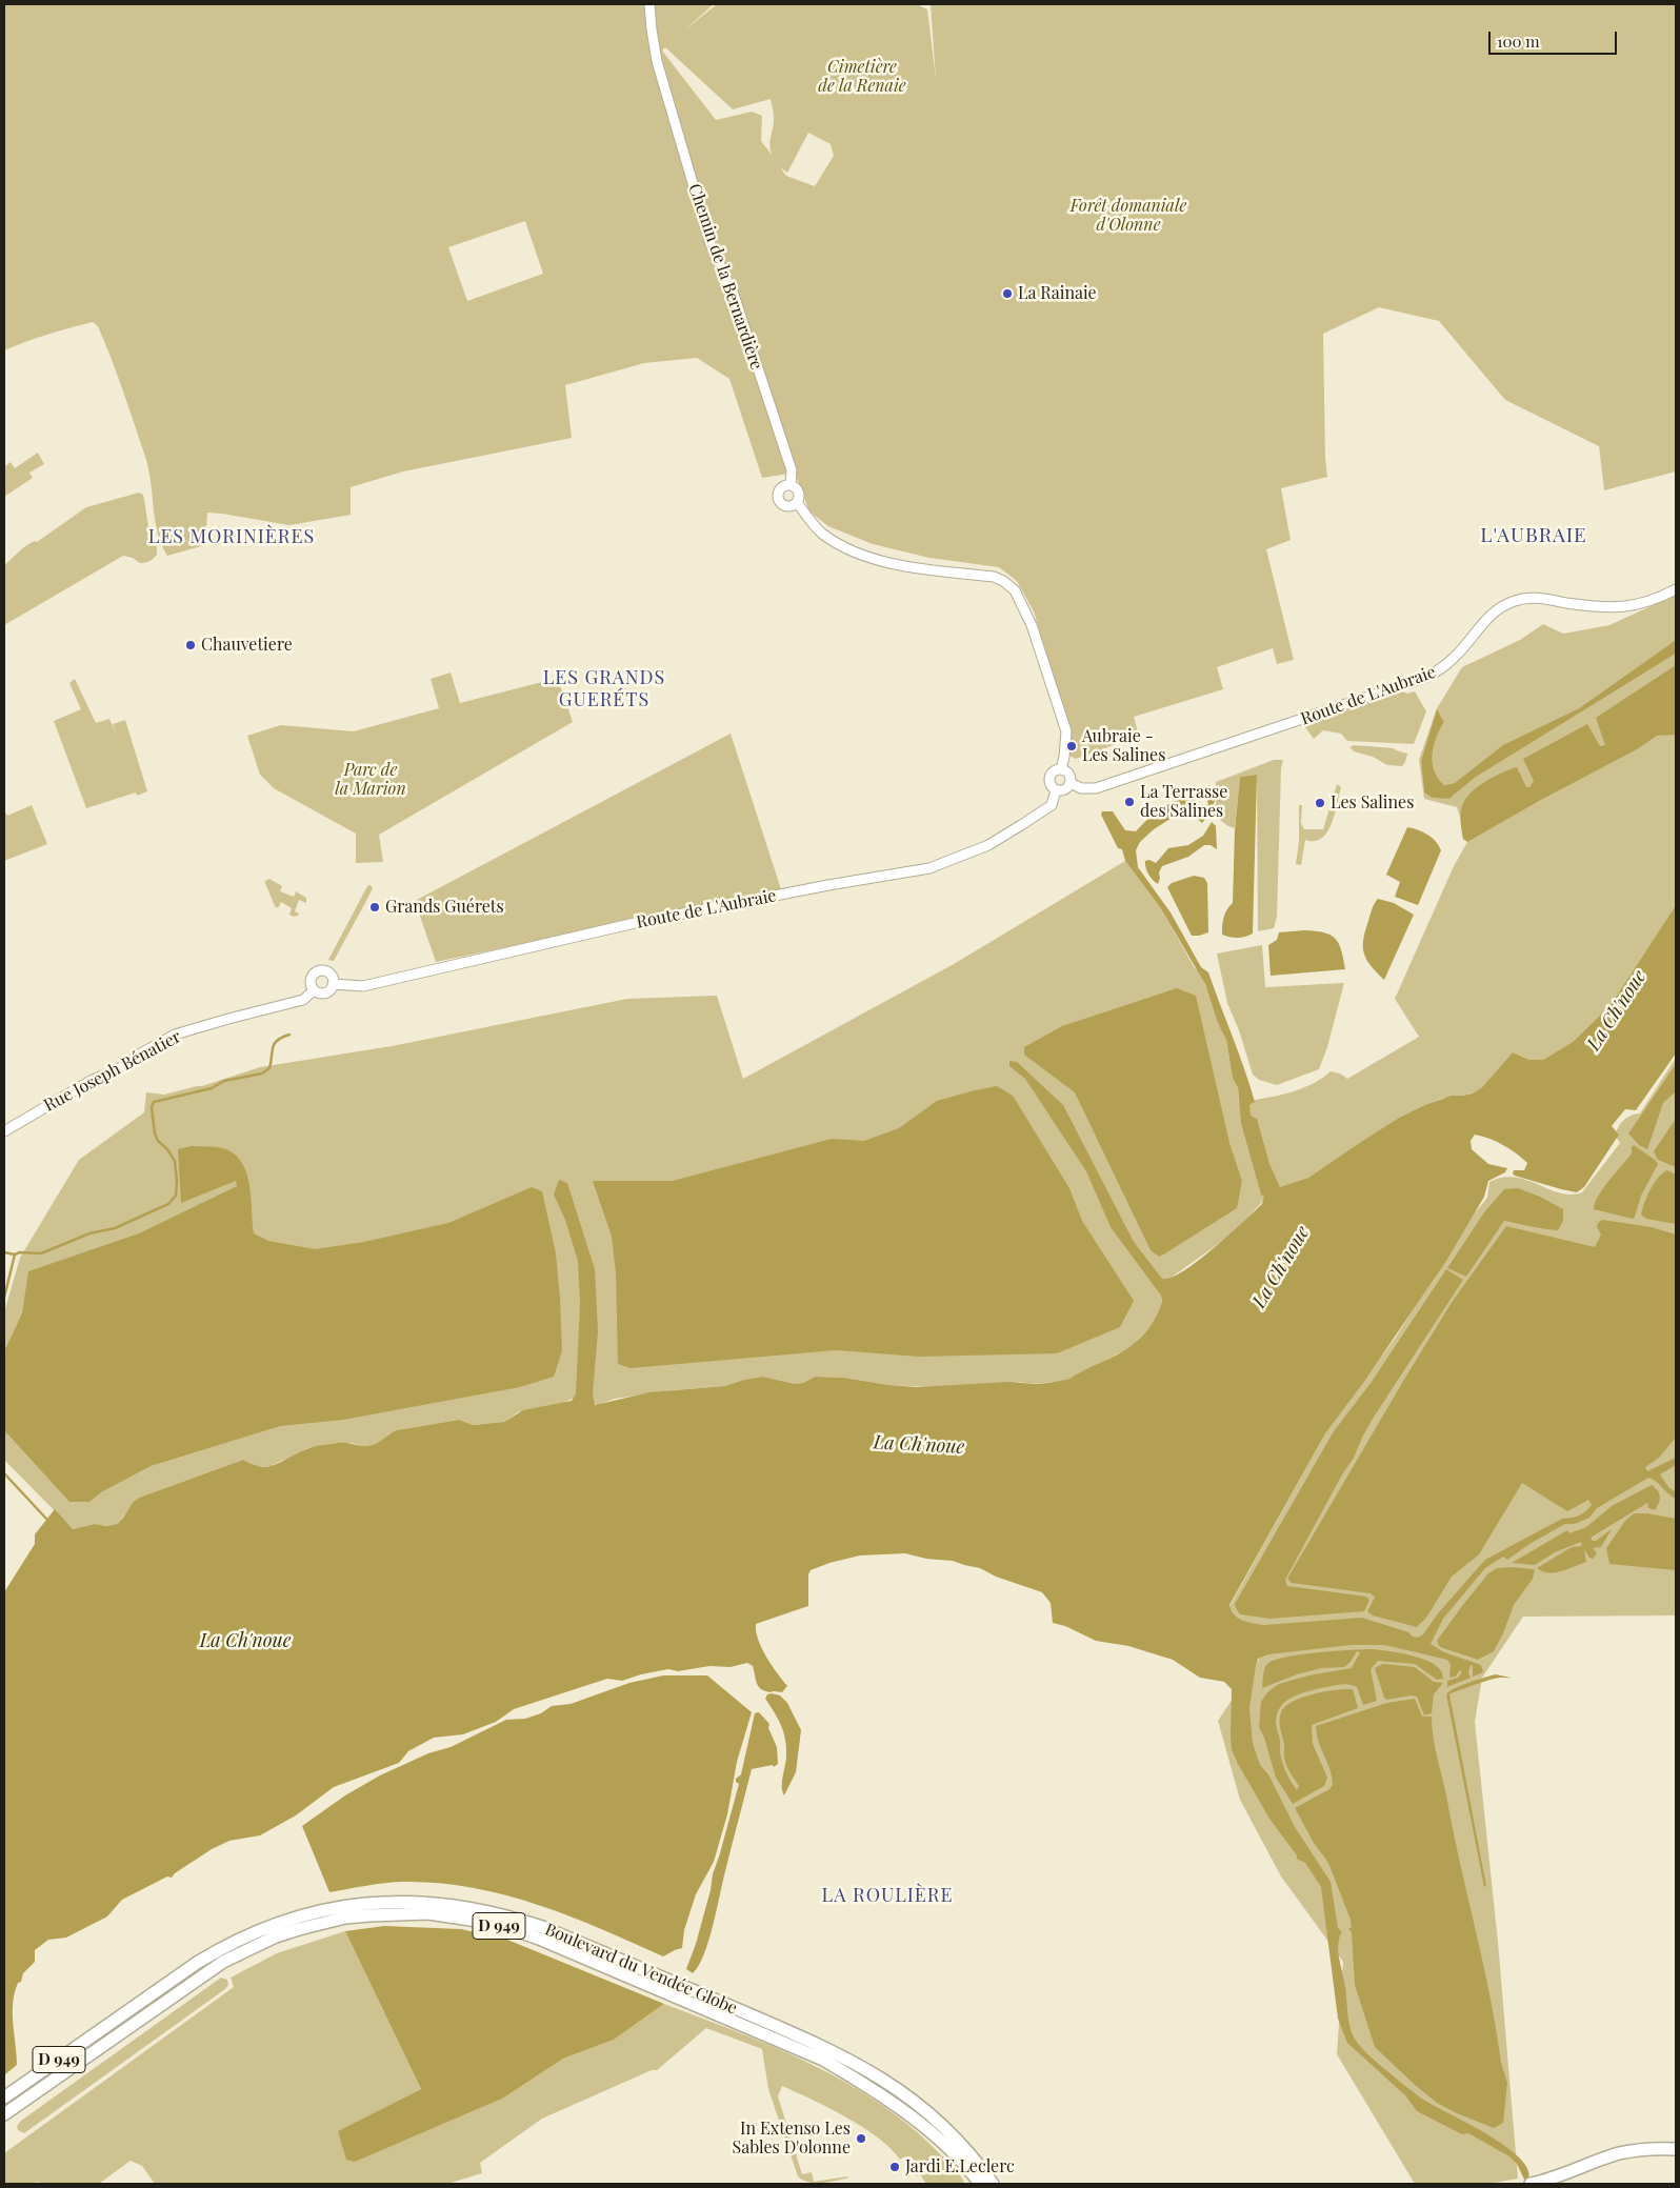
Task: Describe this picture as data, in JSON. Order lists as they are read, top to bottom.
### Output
{
  "streets": {
    "main road": ["D 949", "Boulevard du Vendée Globe"],
    "street": ["Chemin de la Bernardière", "Route de L'Aubraie", "Rue Joseph Bénatier"]
  },
  "crossings": [
    ["Route de L'Aubraie", "Rue Joseph Bénatier"]
  ],
  "districts": [
    "L'AUBRAIE",
    "LES MORINIÈRES",
    "LES GRANDS GUERÉTS",
    "LA ROULIÈRE"
  ],
  "water": ["La Ch'noue"],
  "parks": ["Cimetière de la Renaie", "Forêt domaniale d'Olonne", "Parc de la Marion"],
  "places": [
    "La Rainaie",
    "Chauvetiere",
    "Aubraie - Les Salines",
    "La Terrasse des Salines",
    "Les Salines",
    "Grands Guérets",
    "In Extenso Les Sables D'olonne",
    "Jardi E.Leclerc"
  ],
  "scale_bar": "100 m"
}
